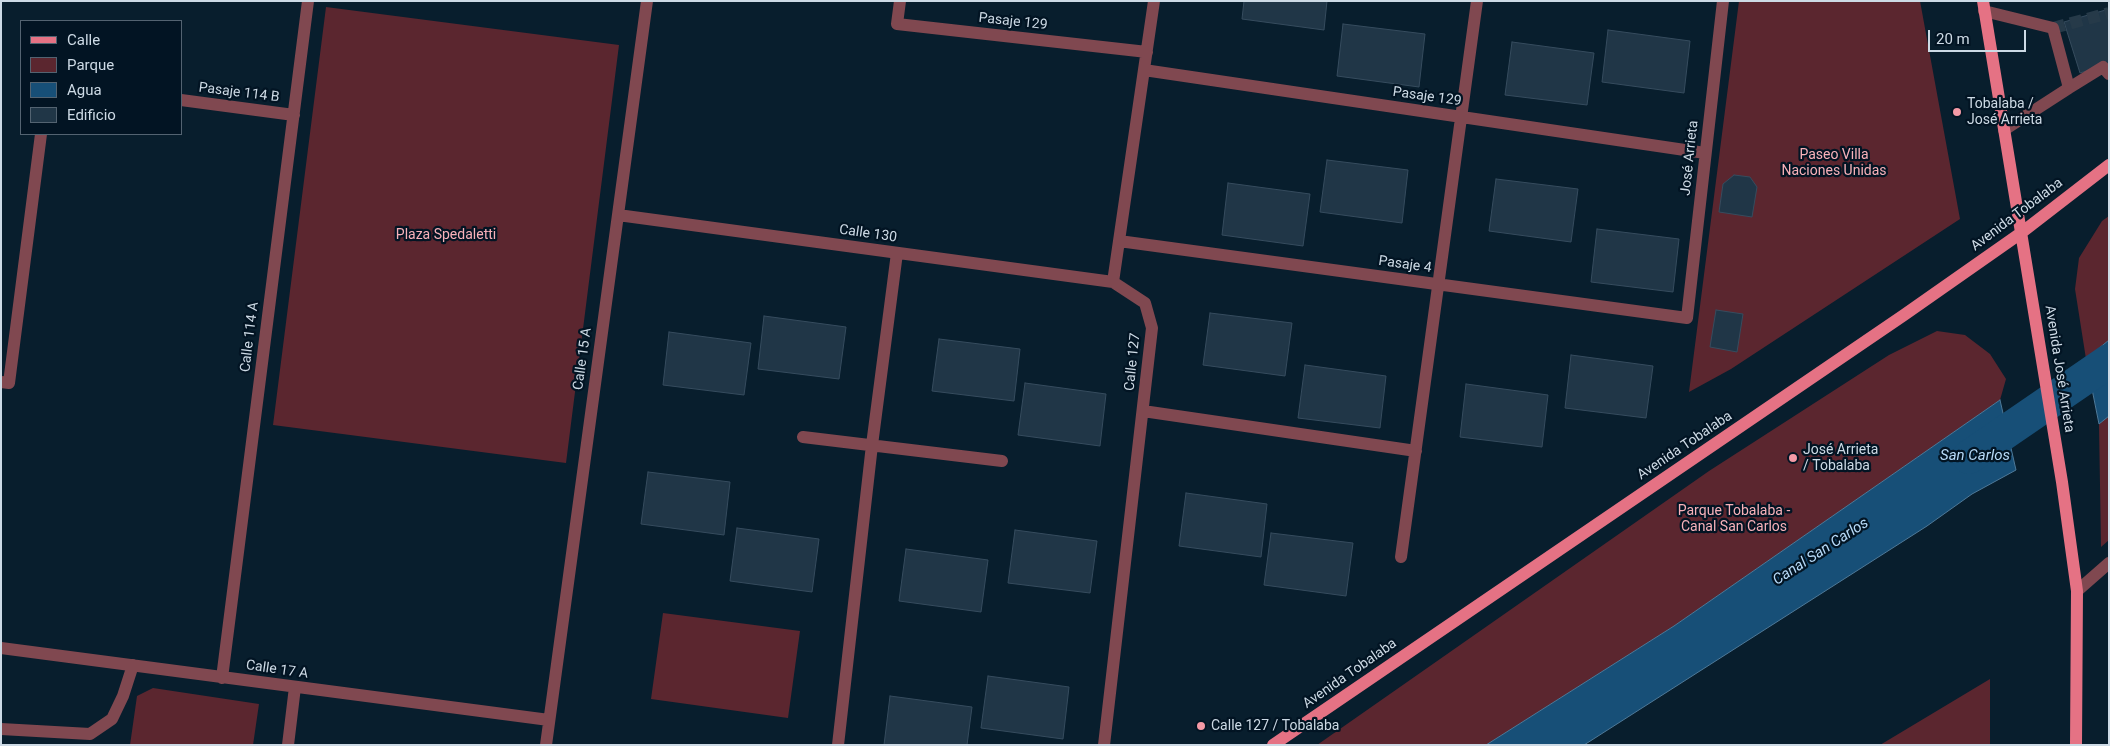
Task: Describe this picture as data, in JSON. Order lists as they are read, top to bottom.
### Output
{
  "streets": {
    "main road": ["Avenida Tobalaba", "Avenida José Arrieta"],
    "street": [
      "Pasaje 129",
      "Pasaje 114 B",
      "José Arrieta",
      "Calle 130",
      "Pasaje 4",
      "Calle 114 A",
      "Calle 15 A",
      "Calle 127",
      "Calle 17 A"
    ]
  },
  "crossings": [
    ["Pasaje 129", "José Arrieta"],
    ["Pasaje 114 B", "Calle 114 A"],
    ["José Arrieta", "Pasaje 4"],
    ["Avenida Tobalaba", "Avenida José Arrieta"],
    ["Calle 130", "Calle 15 A"],
    ["Calle 130", "Calle 127"],
    ["Calle 114 A", "Calle 17 A"],
    ["Calle 15 A", "Calle 17 A"]
  ],
  "water": ["San Carlos", "Canal San Carlos"],
  "parks": ["Paseo Villa Naciones Unidas", "Plaza Spedaletti", "Parque Tobalaba - Canal San Carlos"],
  "places": ["Tobalaba / José Arrieta", "José Arrieta / Tobalaba", "Calle 127 / Tobalaba"],
  "legend": [
    "Calle",
    "Parque",
    "Agua",
    "Edificio"
  ],
  "scale_bar": "20 m"
}
